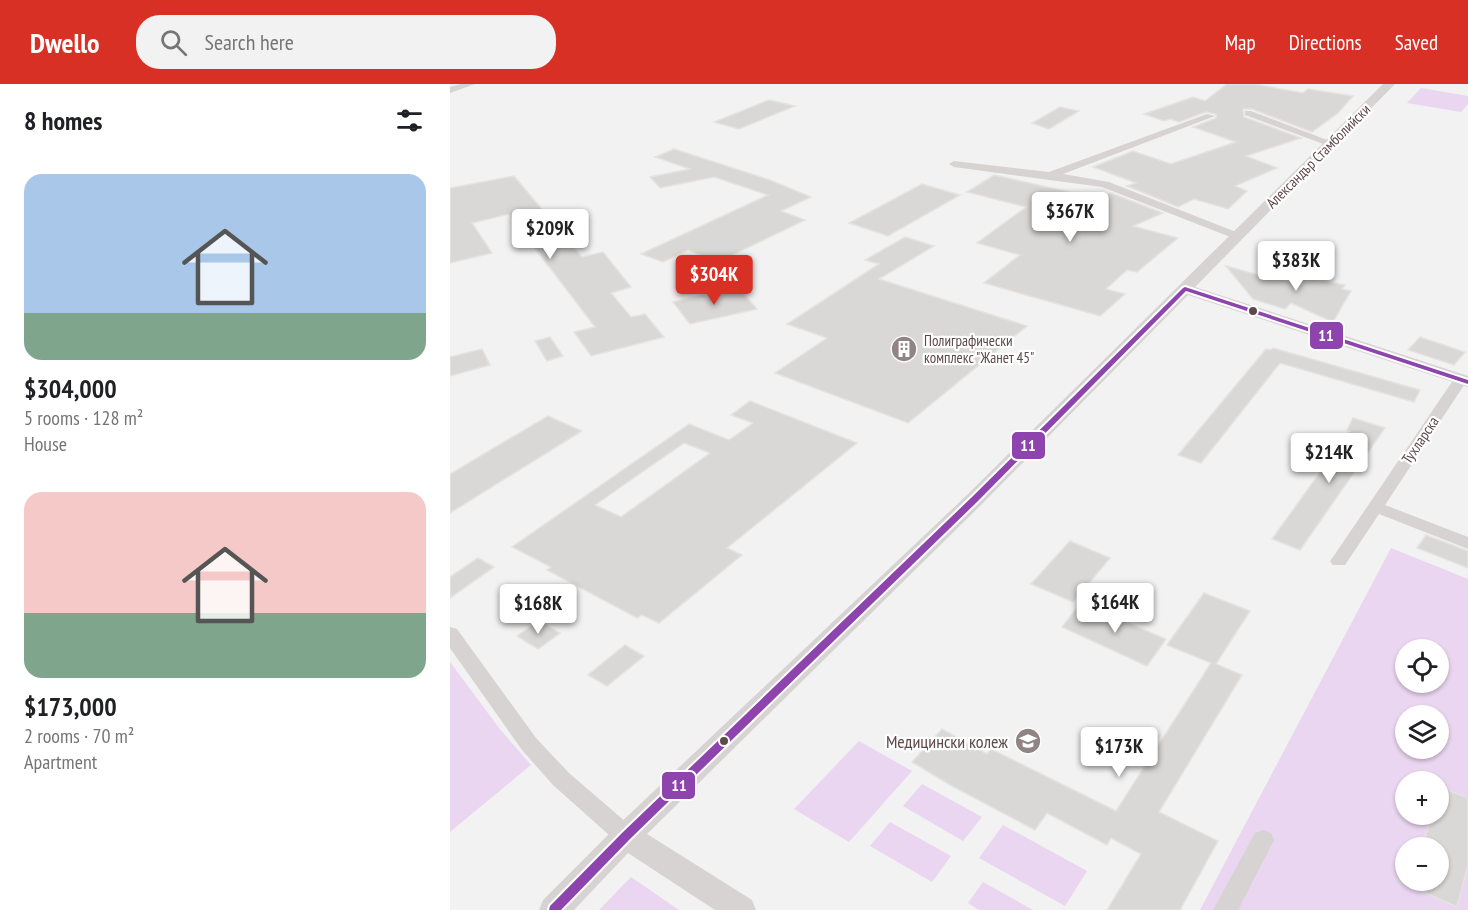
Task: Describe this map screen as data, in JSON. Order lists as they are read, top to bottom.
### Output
{
  "streets": {
    "street": ["Александър Стамболийски", "Тухларска"]
  },
  "places": {
    "building": ["Полиграфически комплекс \"Жанет 45\""],
    "school or university": ["Медицински колеж"]
  },
  "lines": ["transit line 11"],
  "page": {
    "header": "Dwello",
    "search": "Search here",
    "nav": ["Map", "Directions", "Saved"],
    "heading": "8 homes",
    "list": [
      {
        "name": "$304,000",
        "note": "5 rooms · 128 m² · House"
      },
      {
        "name": "$173,000",
        "note": "2 rooms · 70 m² · Apartment"
      }
    ],
    "price": [
      "$367K",
      "$209K",
      "$383K",
      "$304K",
      "$214K",
      "$164K",
      "$168K",
      "$173K"
    ],
    "map_buttons": ["+", "−"]
  }
}
